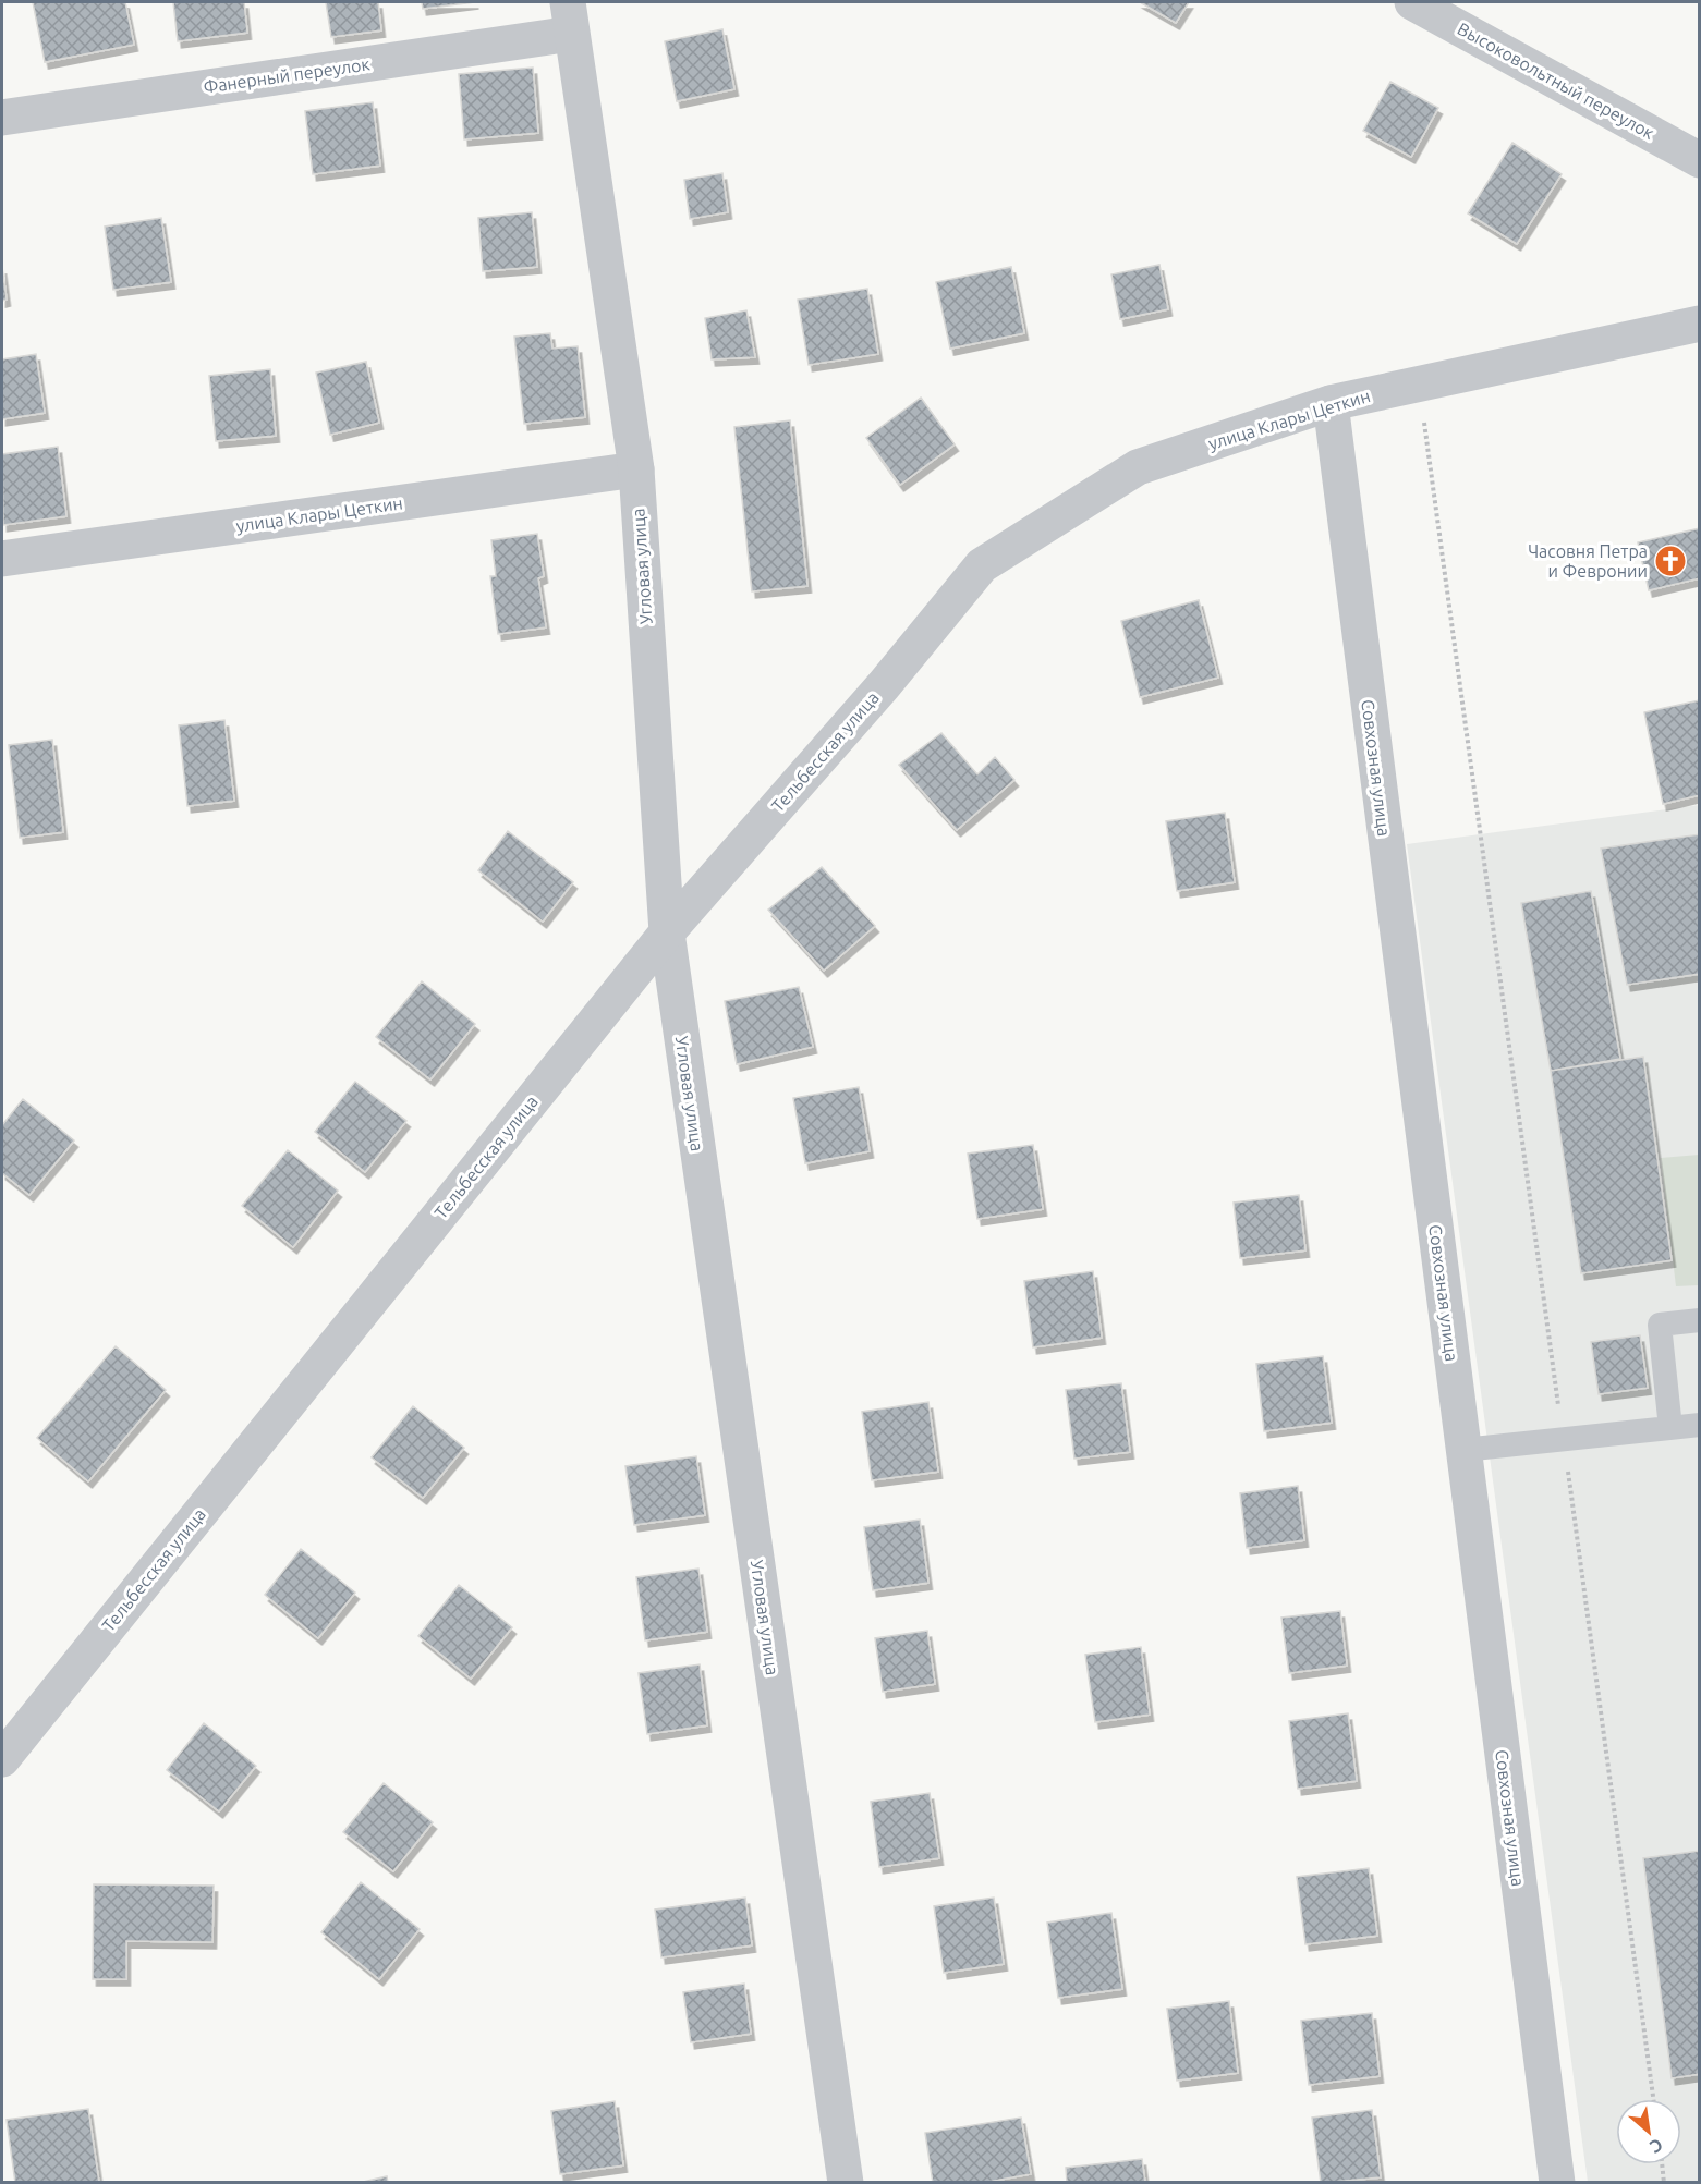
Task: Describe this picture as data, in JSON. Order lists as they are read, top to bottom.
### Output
{
  "streets": {
    "street": [
      "Фанерный переулок",
      "Высоковольтный переулок",
      "улица Клары Цеткин",
      "Угловая улица",
      "Тельбесская улица",
      "Совхозная улица"
    ]
  },
  "crossings": [
    ["Фанерный переулок", "Угловая улица"],
    ["улица Клары Цеткин", "Угловая улица"],
    ["улица Клары Цеткин", "Тельбесская улица"],
    ["улица Клары Цеткин", "Совхозная улица"],
    ["Угловая улица", "Тельбесская улица"]
  ],
  "places": {
    "church": ["Часовня Петра и Февронии"]
  },
  "north": "bottom right"
}
